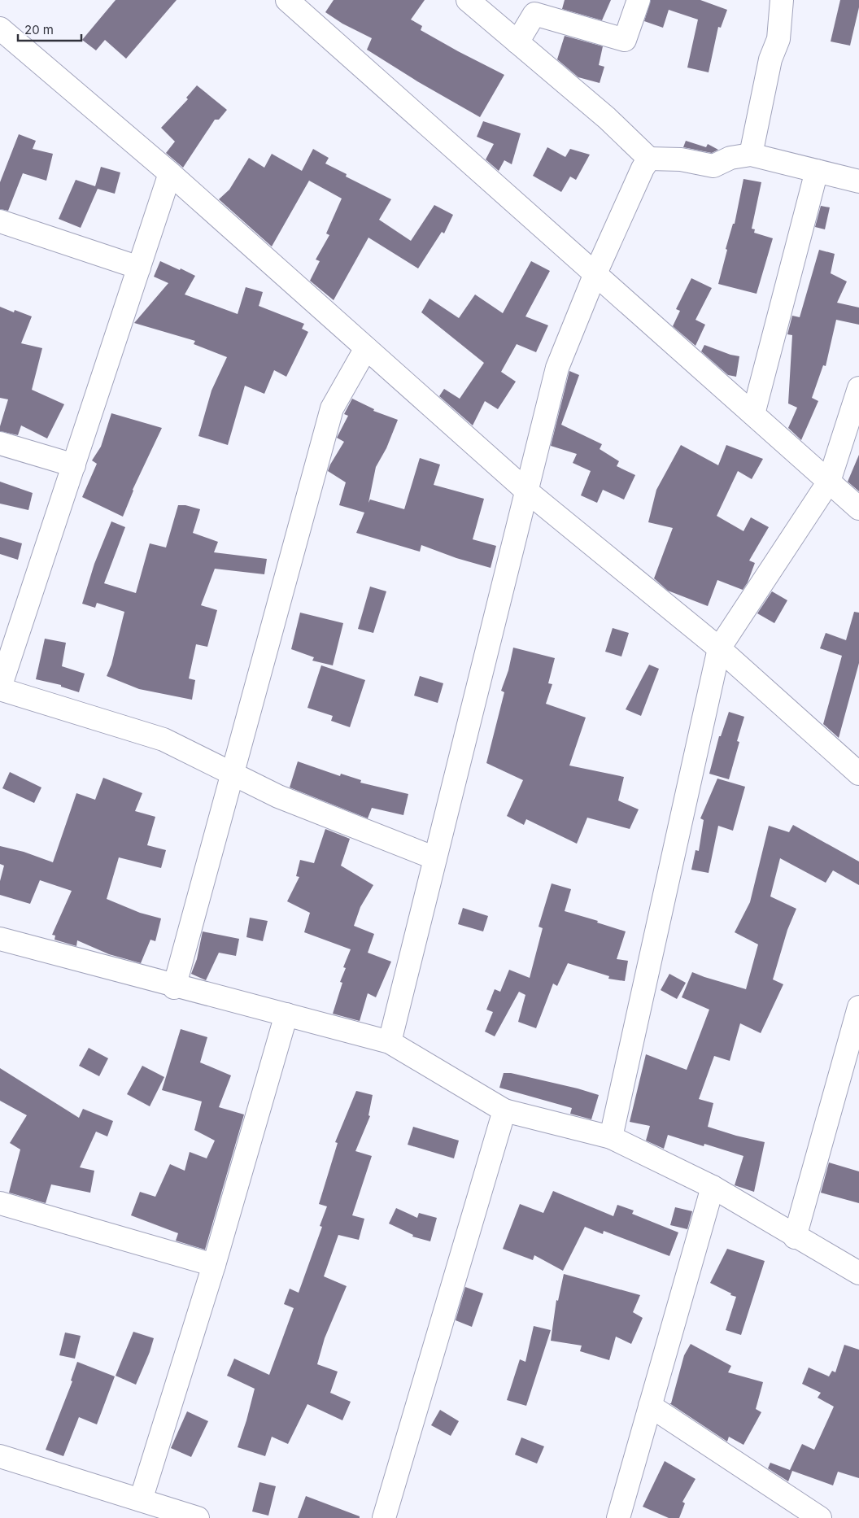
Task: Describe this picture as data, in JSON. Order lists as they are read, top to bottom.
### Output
{
  "scale_bar": "20 m"
}
